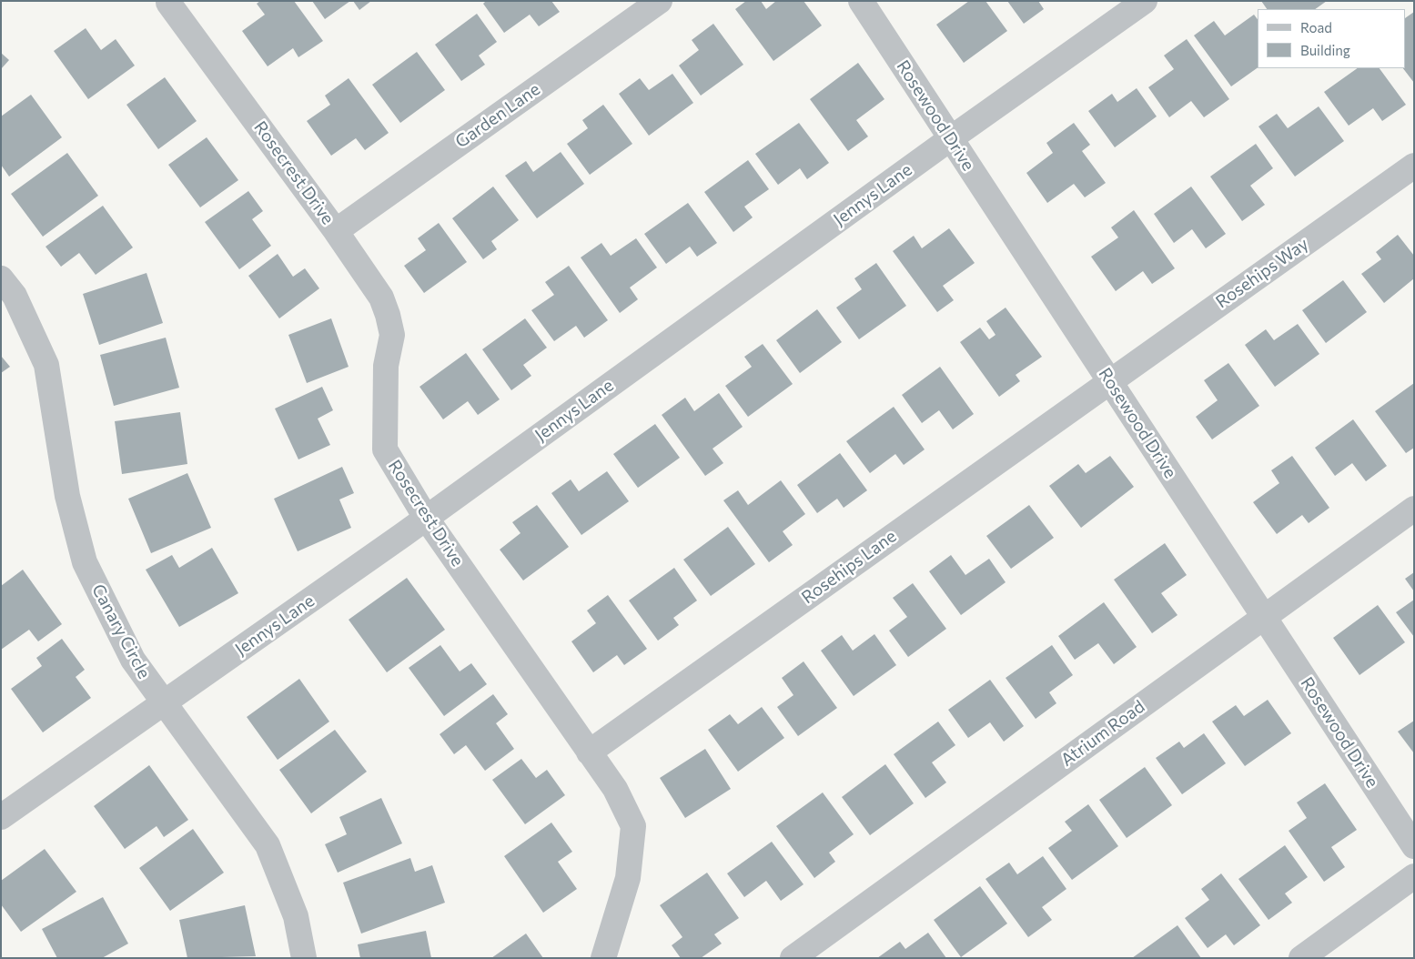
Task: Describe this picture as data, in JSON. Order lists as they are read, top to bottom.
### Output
{
  "streets": {
    "street": [
      "Garden Lane",
      "Rosewood Drive",
      "Rosecrest Drive",
      "Jennys Lane",
      "Rosehips Way",
      "Rosehips Lane",
      "Canary Circle",
      "Atrium Road"
    ]
  },
  "crossings": [
    ["Garden Lane", "Rosecrest Drive"],
    ["Rosewood Drive", "Jennys Lane"],
    ["Rosewood Drive", "Rosehips Way"],
    ["Rosewood Drive", "Rosehips Lane"],
    ["Rosewood Drive", "Atrium Road"],
    ["Rosecrest Drive", "Jennys Lane"],
    ["Rosecrest Drive", "Rosehips Lane"],
    ["Jennys Lane", "Canary Circle"],
    ["Rosehips Way", "Rosehips Lane"]
  ],
  "legend": ["Road", "Building"]
}
